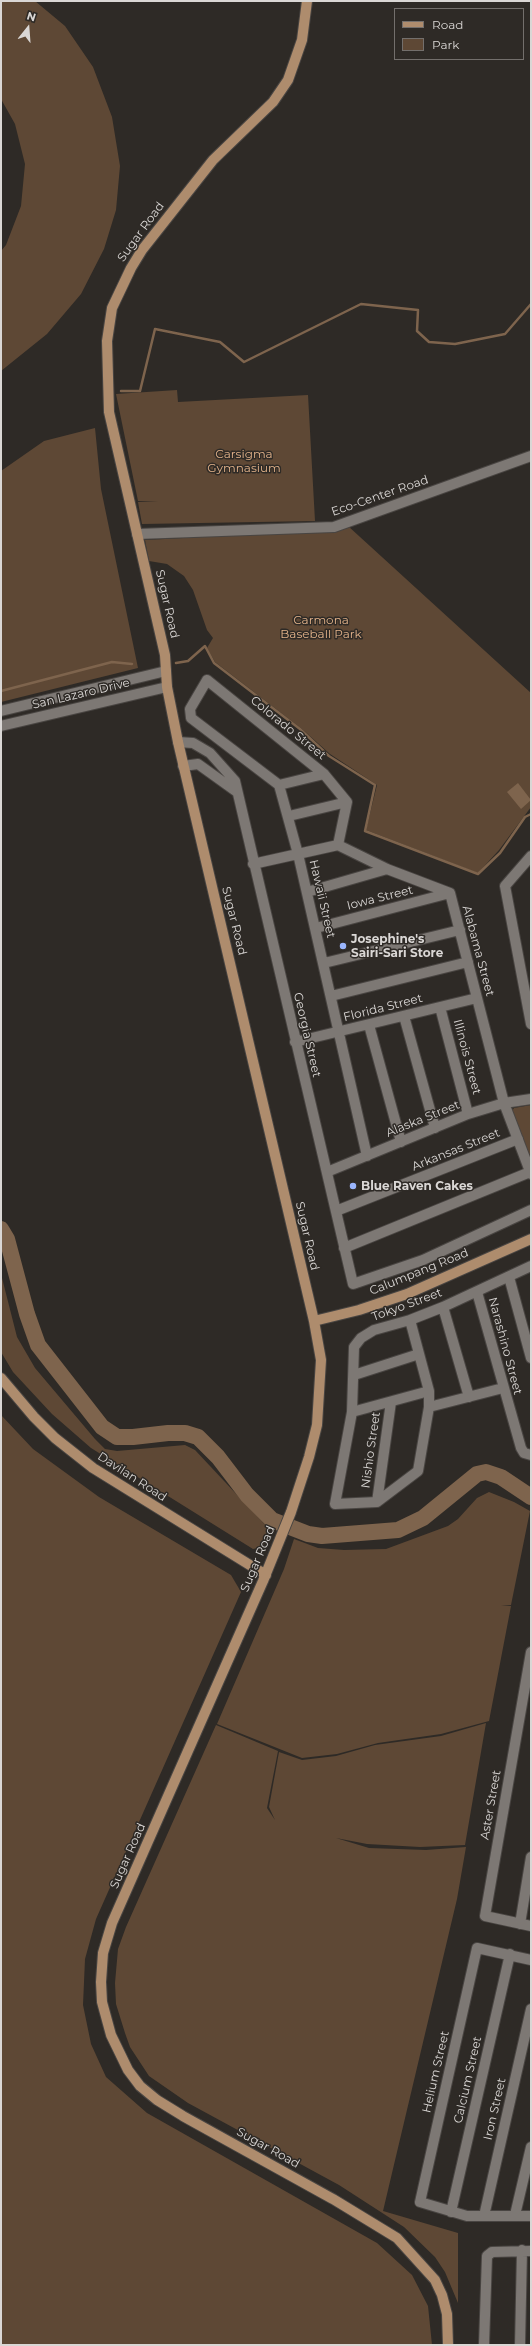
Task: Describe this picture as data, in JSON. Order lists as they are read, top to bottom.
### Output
{
  "streets": {
    "main road": ["Sugar Road", "Calumpang Road", "Davilan Road"],
    "street": [
      "Eco-Center Road",
      "San Lazaro Drive",
      "Colorado Street",
      "Iowa Street",
      "Hawaii Street",
      "Alabama Street",
      "Florida Street",
      "Georgia Street",
      "Illinois Street",
      "Alaska Street",
      "Arkansas Street",
      "Tokyo Street",
      "Narashino Street",
      "Nishio Street",
      "Aster Street",
      "Helium Street",
      "Calcium Street",
      "Iron Street"
    ]
  },
  "crossings": [
    ["Sugar Road", "Eco-Center Road"],
    ["Sugar Road", "San Lazaro Drive"],
    ["Sugar Road", "Georgia Street"],
    ["Sugar Road", "Calumpang Road"],
    ["Sugar Road", "Davilan Road"],
    ["Colorado Street", "Hawaii Street"],
    ["Iowa Street", "Hawaii Street"],
    ["Iowa Street", "Alabama Street"],
    ["Hawaii Street", "Florida Street"],
    ["Hawaii Street", "Alaska Street"],
    ["Alabama Street", "Florida Street"],
    ["Alabama Street", "Alaska Street"],
    ["Alabama Street", "Arkansas Street"],
    ["Florida Street", "Georgia Street"],
    ["Florida Street", "Illinois Street"],
    ["Georgia Street", "Alaska Street"],
    ["Georgia Street", "Arkansas Street"],
    ["Illinois Street", "Alaska Street"],
    ["Tokyo Street", "Narashino Street"],
    ["Tokyo Street", "Nishio Street"],
    ["Helium Street", "Calcium Street"]
  ],
  "parks": ["Carsigma Gymnasium", "Carmona Baseball Park"],
  "places": ["Josephine's Sairi-Sari Store", "Blue Raven Cakes"],
  "legend": ["Road", "Park"],
  "north": "top"
}
